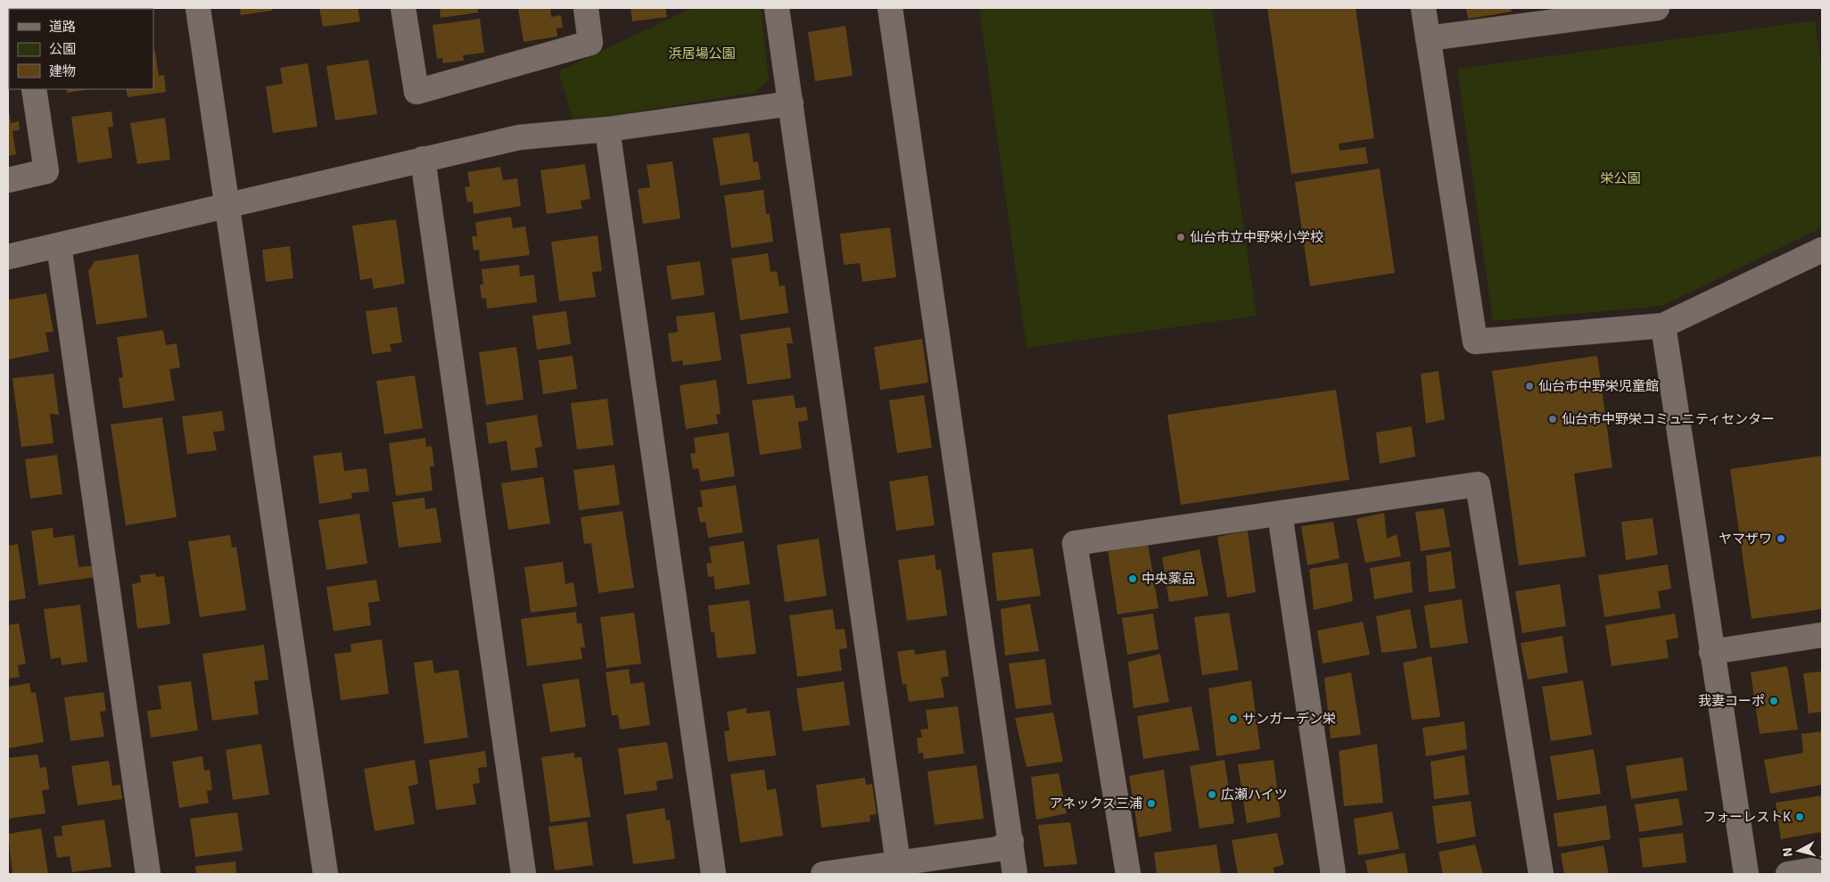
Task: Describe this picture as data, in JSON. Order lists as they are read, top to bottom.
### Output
{
  "parks": ["浜居場公園", "栄公園"],
  "places": [
    "仙台市立中野栄小学校",
    "仙台市中野栄児童館",
    "仙台市中野栄コミュニティセンター",
    "ヤマザワ",
    "中央薬品",
    "我妻コーポ",
    "サンガーデン栄",
    "広瀬ハイツ",
    "アネックス三浦",
    "フォーレストK"
  ],
  "legend": ["道路", "公園", "建物"],
  "north": "left"
}
